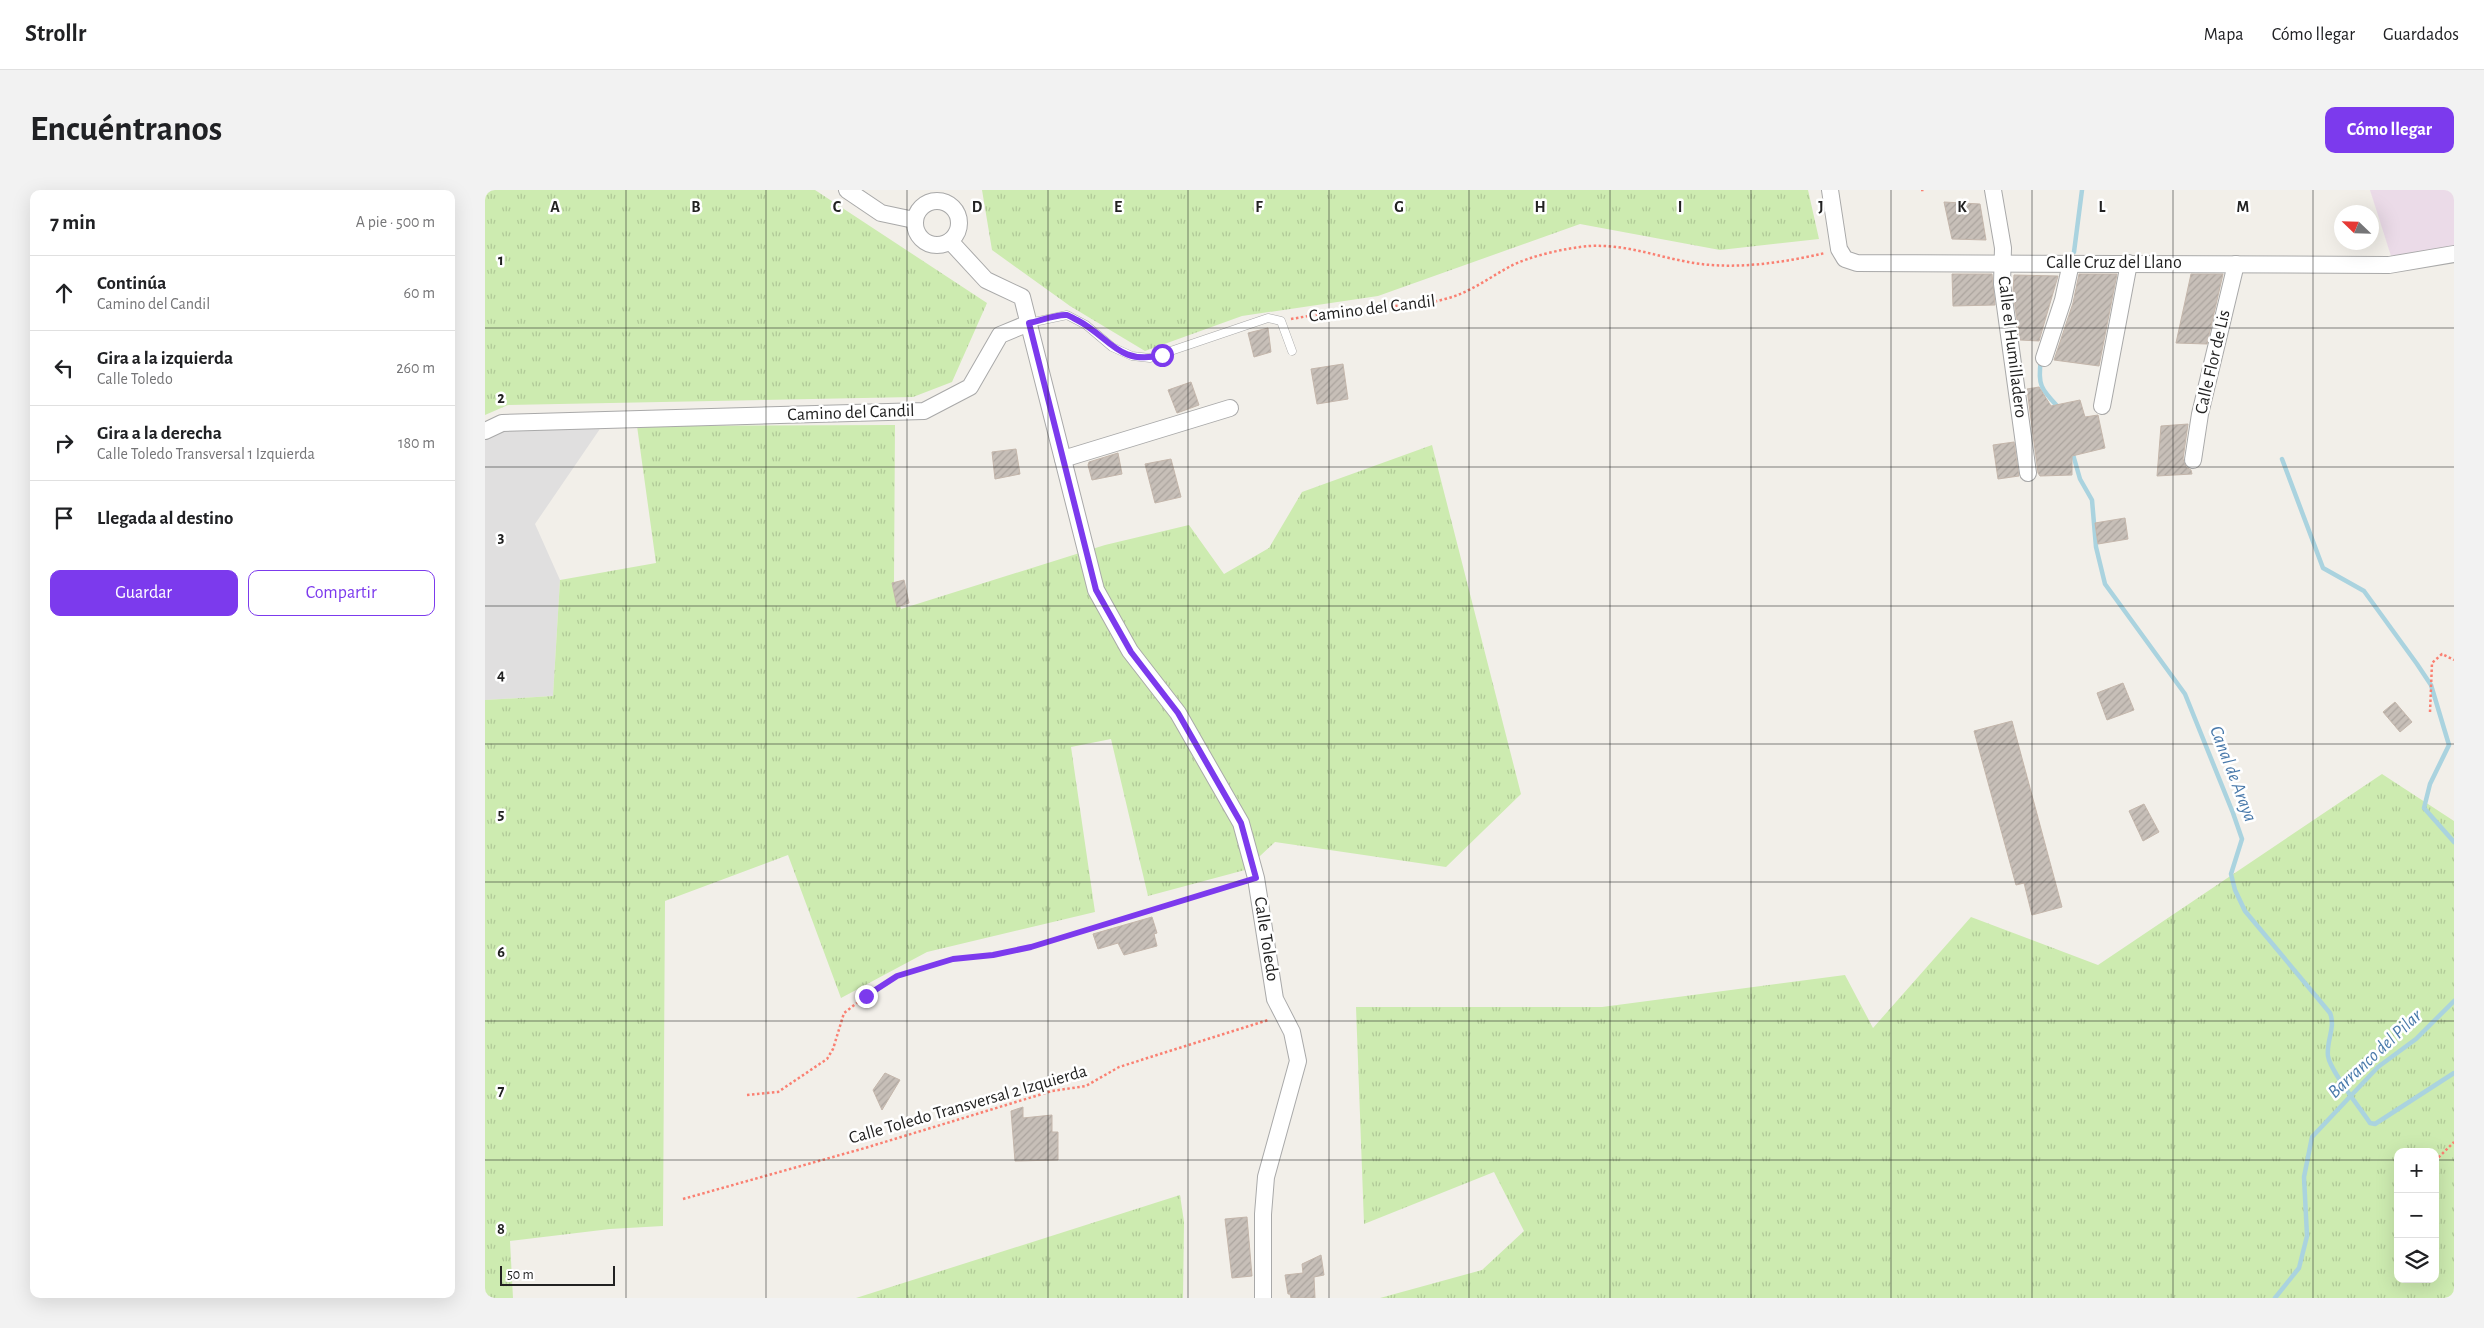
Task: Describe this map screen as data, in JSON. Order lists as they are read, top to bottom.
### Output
{
  "streets": {
    "street": [
      "Calle Cruz del Llano",
      "Camino del Candil",
      "Calle el Humilladero",
      "Calle Flor de Lis",
      "Calle Toledo"
    ],
    "path": ["Calle Toledo Transversal 2 Izquierda"]
  },
  "crossings": [
    ["Calle Cruz del Llano", "Camino del Candil"],
    ["Calle Cruz del Llano", "Calle el Humilladero"],
    ["Calle Cruz del Llano", "Calle Flor de Lis"],
    ["Camino del Candil", "Calle Toledo"],
    ["Calle Toledo", "Calle Toledo Transversal 2 Izquierda"]
  ],
  "water": ["Canal de Araya", "Barranco del Pilar"],
  "scale_bar": "50 m",
  "north": "top left",
  "page": {
    "header": "Strollr",
    "nav": ["Mapa", "Cómo llegar", "Guardados"],
    "buttons": [
      "Cómo llegar",
      ["Guardar", "Compartir"]
    ],
    "title": "Encuéntranos",
    "heading": ["7 min", "A pie · 500 m"],
    "list": [
      ["Continúa", "Camino del Candil", "60 m"],
      ["Gira a la izquierda", "Calle Toledo", "260 m"],
      ["Gira a la derecha", "Calle Toledo Transversal 1 Izquierda", "180 m"],
      "Llegada al destino"
    ],
    "map_buttons": ["+", "−"],
    "scale": "50 m"
  },
  "grid": {
    "columns": [
      "A",
      "B",
      "C",
      "D",
      "E",
      "F",
      "G",
      "H",
      "I",
      "J",
      "K",
      "L",
      "M"
    ],
    "rows": [
      "1",
      "2",
      "3",
      "4",
      "5",
      "6",
      "7",
      "8"
    ]
  }
}
